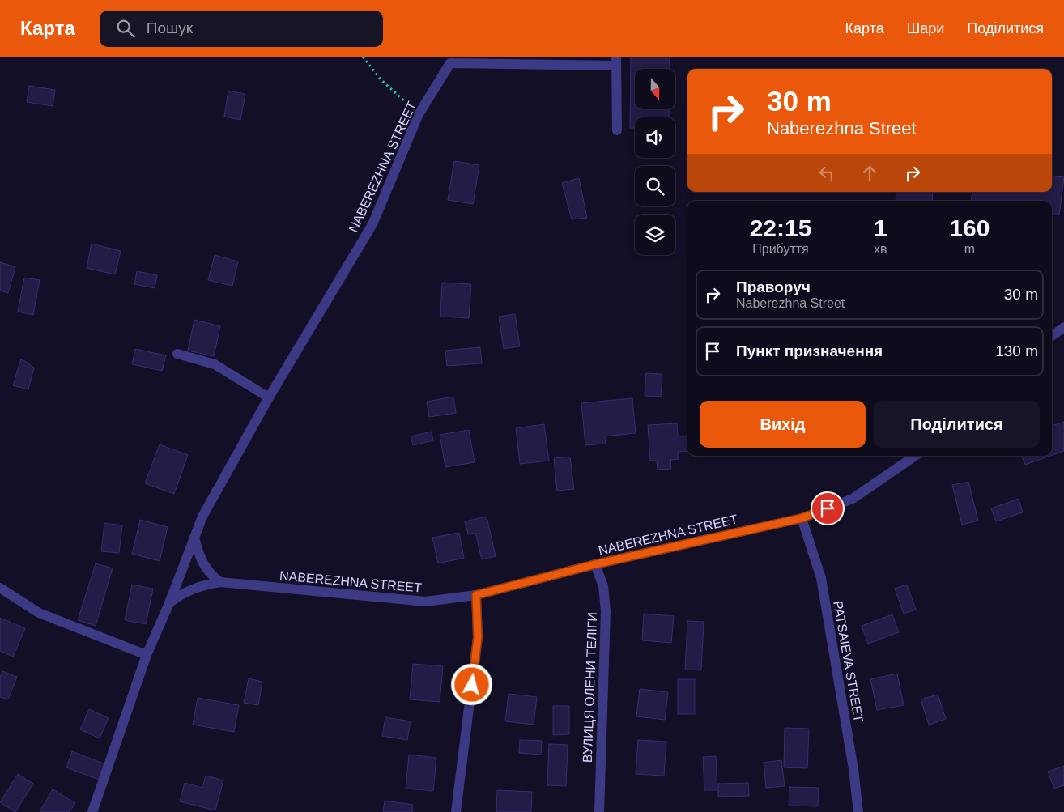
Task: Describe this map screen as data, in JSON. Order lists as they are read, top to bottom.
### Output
{
  "streets": {
    "street": ["NABEREZHNA STREET", "PATSAIEVA STREET", "ВУЛИЦЯ ОЛЕНИ ТЕЛІГИ"]
  },
  "crossings": [
    ["NABEREZHNA STREET", "PATSAIEVA STREET"],
    ["NABEREZHNA STREET", "ВУЛИЦЯ ОЛЕНИ ТЕЛІГИ"]
  ],
  "north": "bottom",
  "page": {
    "header": "Карта",
    "search": "Пошук",
    "nav": ["Карта", "Шари", "Поділитися"],
    "turn": ["30 m", "Naberezhna Street"],
    "eta": [
      "22:15",
      "Прибуття",
      "1",
      "хв",
      "160",
      "m"
    ],
    "list": [
      {
        "name": "Праворуч",
        "note": "Naberezhna Street",
        "value": "30 m"
      },
      {
        "name": "Пункт призначення",
        "value": "130 m"
      }
    ],
    "buttons": ["Вихід", "Поділитися"]
  }
}
